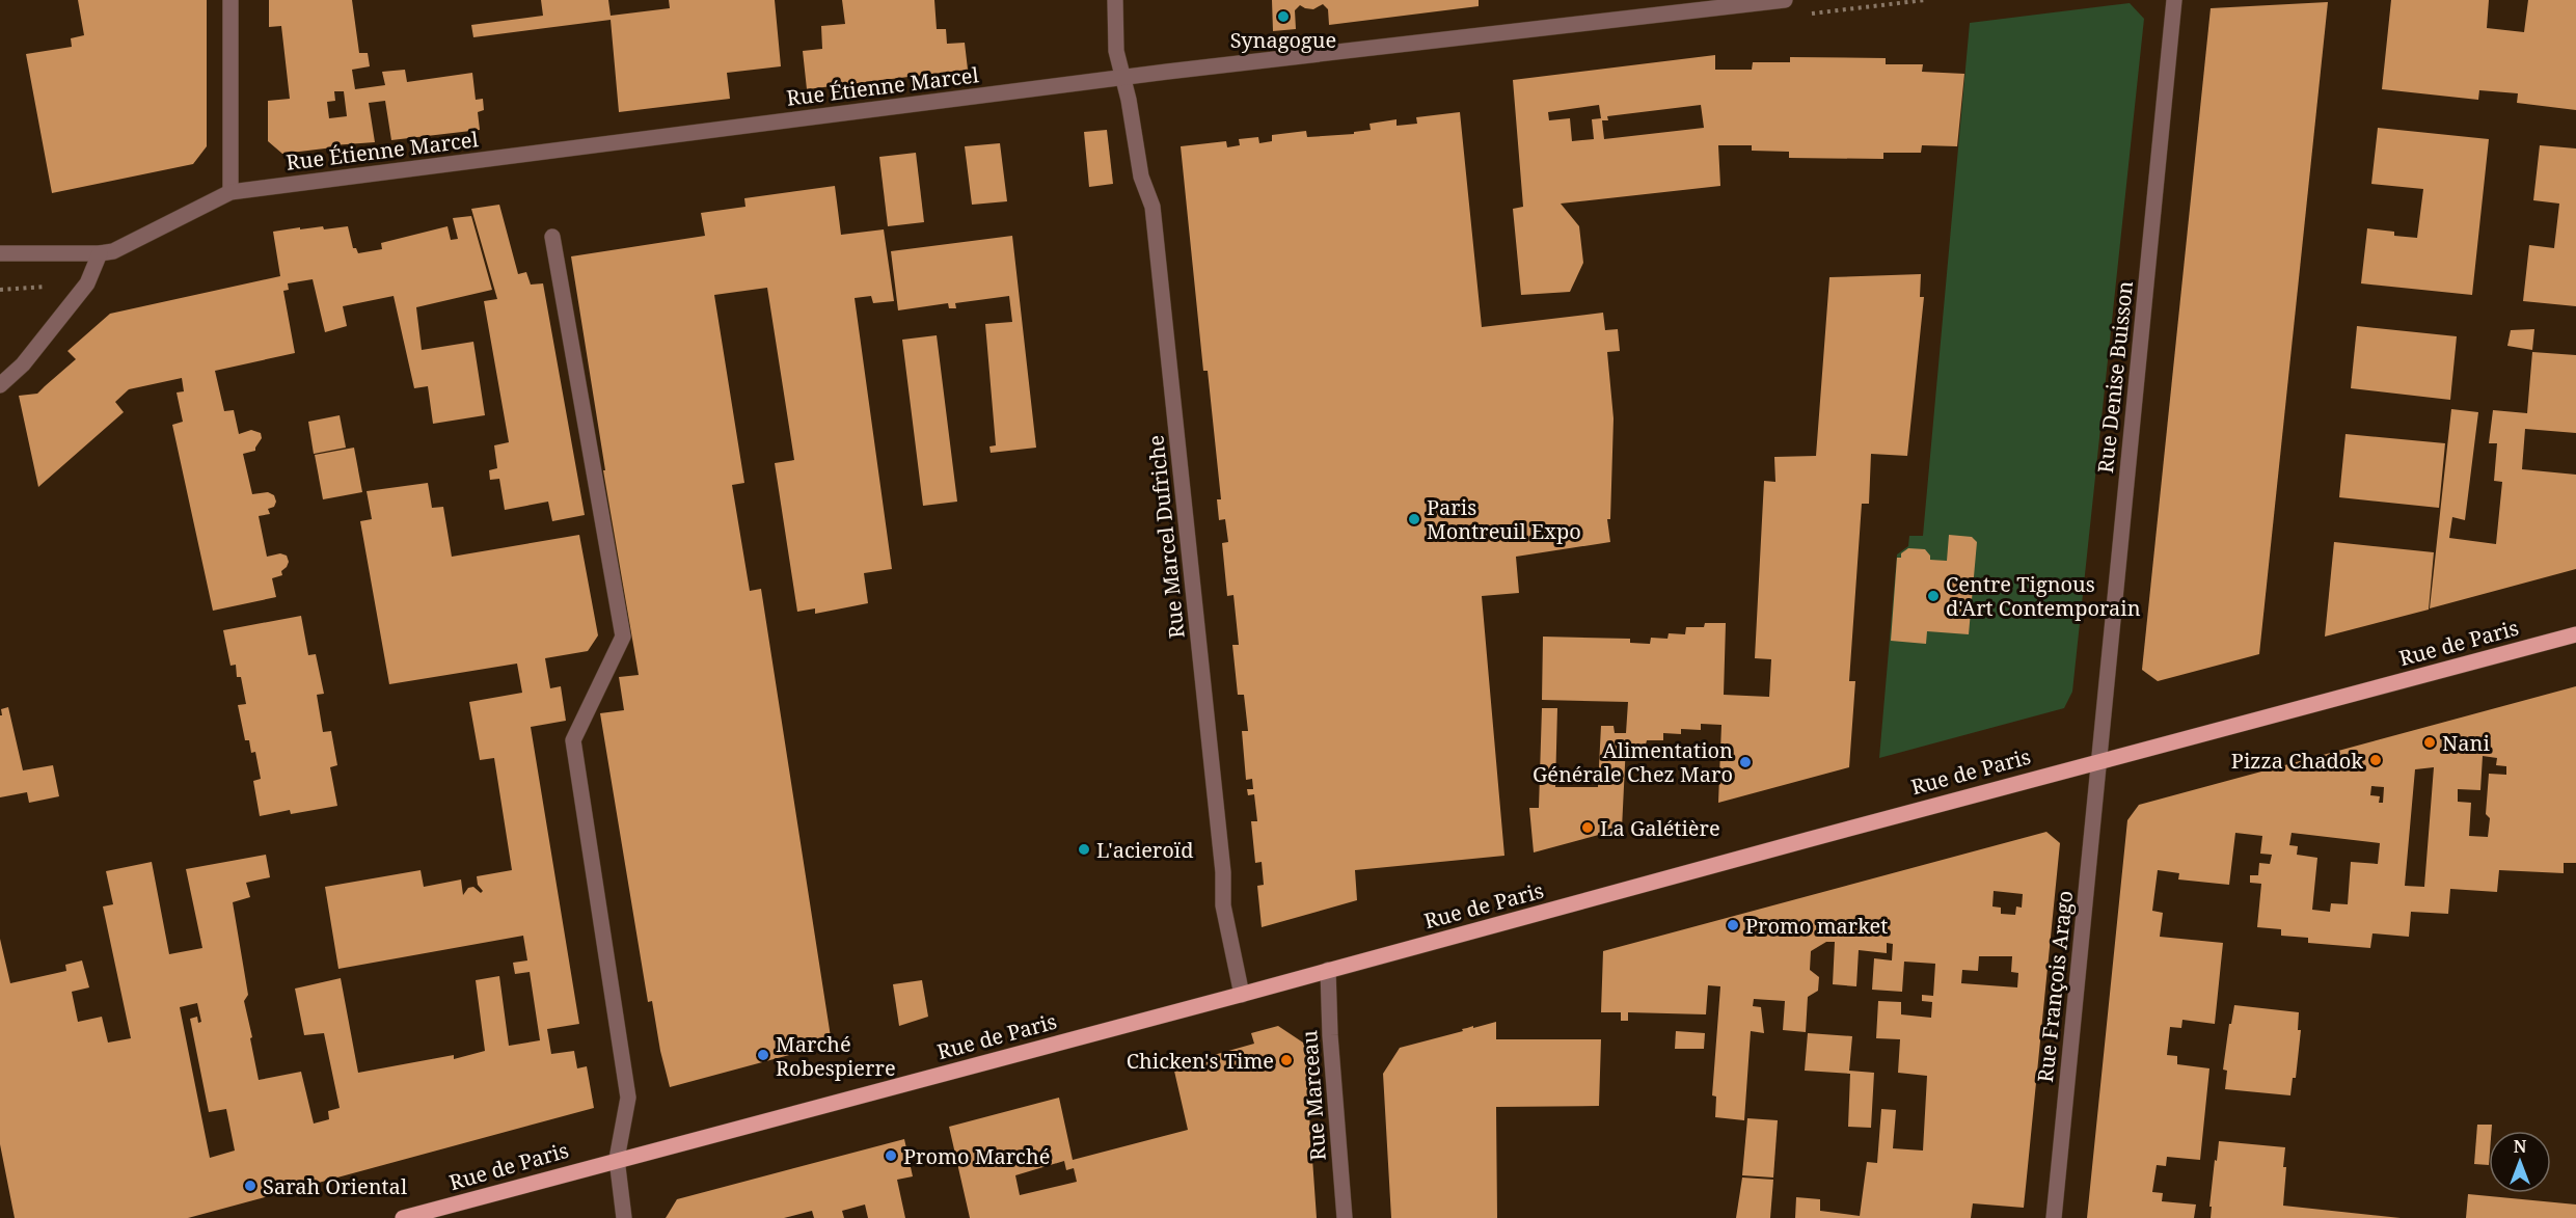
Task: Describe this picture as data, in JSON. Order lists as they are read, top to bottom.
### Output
{
  "streets": {
    "main road": ["Rue de Paris"],
    "street": [
      "Rue Étienne Marcel",
      "Rue Denise Buisson",
      "Rue Marcel Dufriche",
      "Rue François Arago",
      "Rue Marceau"
    ]
  },
  "crossings": [
    ["Rue Étienne Marcel", "Rue Marcel Dufriche"],
    ["Rue Denise Buisson", "Rue de Paris"],
    ["Rue Denise Buisson", "Rue François Arago"],
    ["Rue Marcel Dufriche", "Rue de Paris"],
    ["Rue de Paris", "Rue François Arago"],
    ["Rue de Paris", "Rue Marceau"]
  ],
  "places": [
    "Synagogue",
    "Paris Montreuil Expo",
    "Centre Tignous d'Art Contemporain",
    "Nani",
    "Pizza Chadok",
    "Alimentation Générale Chez Maro",
    "La Galétière",
    "L'acieroïd",
    "Promo market",
    "Marché Robespierre",
    "Chicken's Time",
    "Promo Marché",
    "Sarah Oriental"
  ],
  "north": "top"
}
